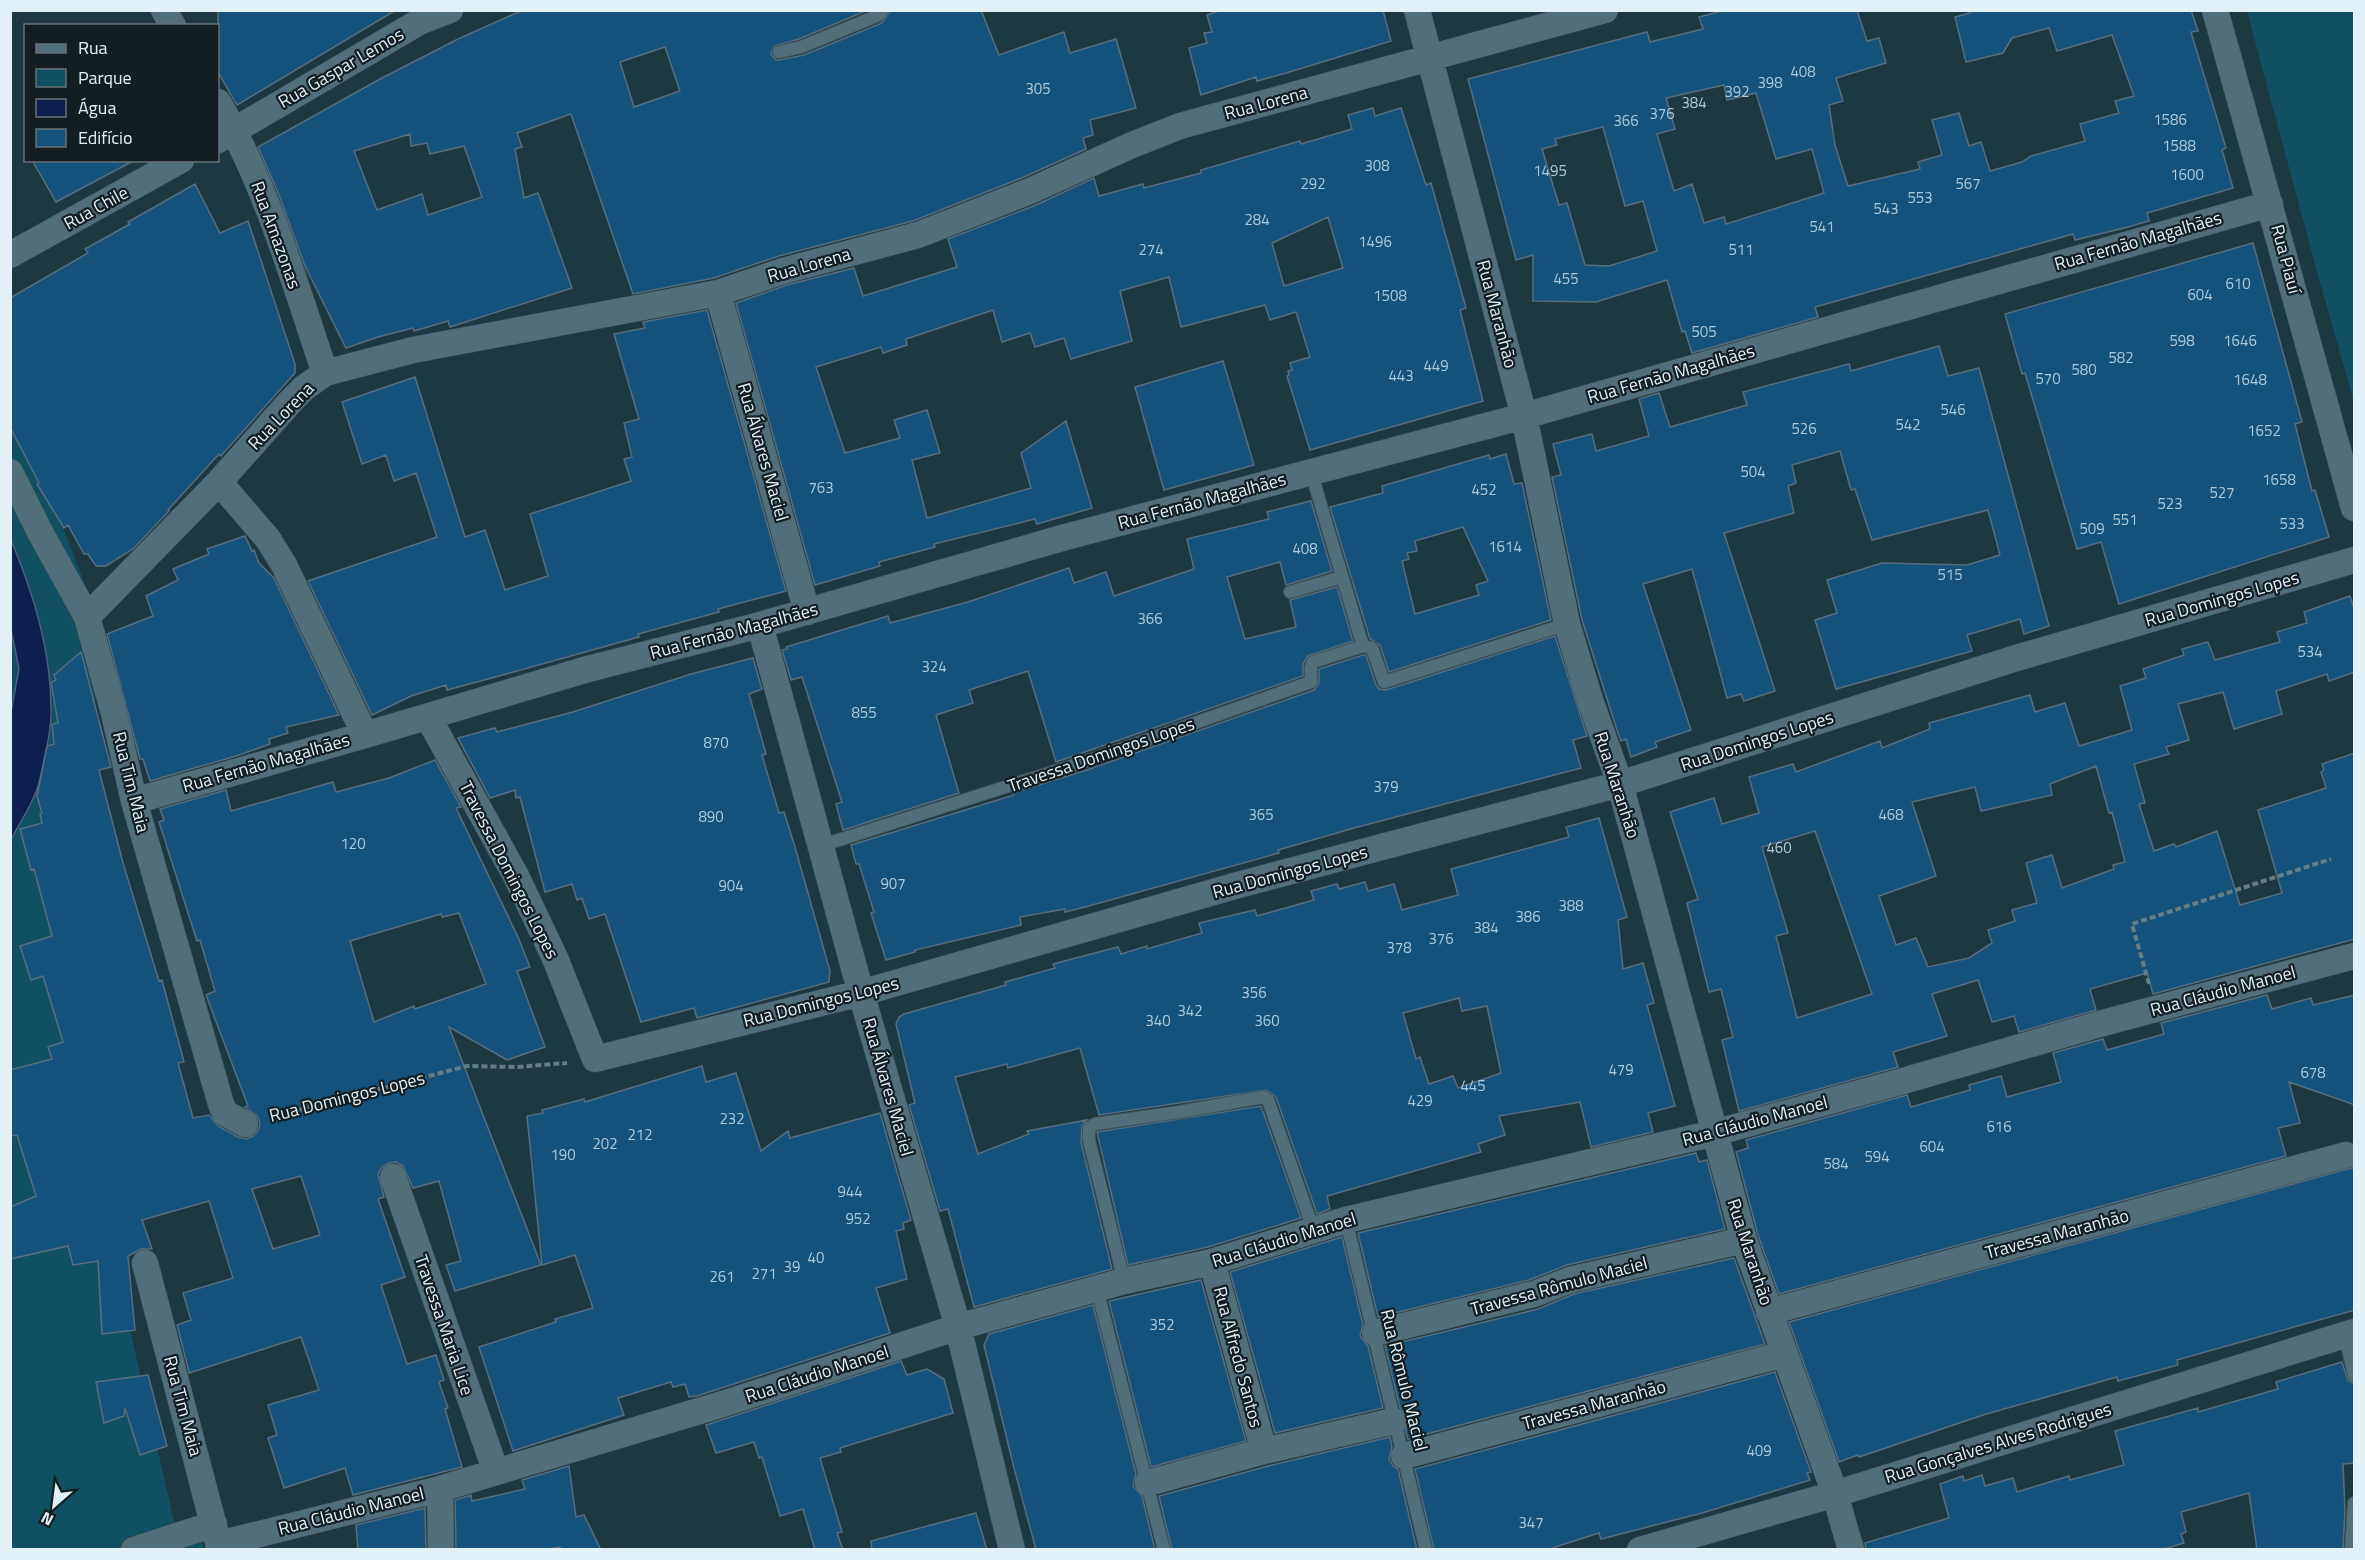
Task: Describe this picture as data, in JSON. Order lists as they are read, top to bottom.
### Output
{
  "streets": {
    "street": [
      "Rua Gaspar Lemos",
      "Rua Lorena",
      "Rua Chile",
      "Rua Amazonas",
      "Rua Fernão Magalhães",
      "Rua Piauí",
      "Rua Maranhão",
      "Rua Álvares Maciel",
      "Rua Domingos Lopes",
      "Travessa Domingos Lopes",
      "Rua Tim Maia",
      "Rua Cláudio Manoel",
      "Travessa Maranhão",
      "Travessa Rômulo Maciel",
      "Travessa Maria Lice",
      "Rua Alfredo Santos",
      "Rua Gonçalves Alves Rodrigues"
    ],
    "lane": ["Rua Rômulo Maciel"]
  },
  "crossings": [
    ["Rua Gaspar Lemos", "Rua Amazonas"],
    ["Rua Lorena", "Rua Amazonas"],
    ["Rua Lorena", "Rua Maranhão"],
    ["Rua Lorena", "Rua Álvares Maciel"],
    ["Rua Lorena", "Rua Tim Maia"],
    ["Rua Fernão Magalhães", "Rua Piauí"],
    ["Rua Fernão Magalhães", "Rua Maranhão"],
    ["Rua Fernão Magalhães", "Rua Álvares Maciel"],
    ["Rua Fernão Magalhães", "Travessa Domingos Lopes"],
    ["Rua Fernão Magalhães", "Rua Tim Maia"],
    ["Rua Maranhão", "Rua Domingos Lopes"],
    ["Rua Maranhão", "Rua Cláudio Manoel"],
    ["Rua Maranhão", "Travessa Maranhão"],
    ["Rua Maranhão", "Travessa Rômulo Maciel"],
    ["Rua Maranhão", "Rua Gonçalves Alves Rodrigues"],
    ["Rua Álvares Maciel", "Rua Domingos Lopes"],
    ["Rua Álvares Maciel", "Travessa Domingos Lopes"],
    ["Rua Álvares Maciel", "Rua Cláudio Manoel"],
    ["Rua Domingos Lopes", "Travessa Domingos Lopes"],
    ["Rua Domingos Lopes", "Rua Tim Maia"],
    ["Rua Tim Maia", "Rua Cláudio Manoel"],
    ["Rua Cláudio Manoel", "Travessa Maria Lice"],
    ["Rua Cláudio Manoel", "Rua Alfredo Santos"],
    ["Rua Cláudio Manoel", "Rua Rômulo Maciel"],
    ["Travessa Maranhão", "Rua Rômulo Maciel"],
    ["Travessa Rômulo Maciel", "Rua Rômulo Maciel"]
  ],
  "house_numbers": [
    "408",
    "398",
    "305",
    "392",
    "384",
    "376",
    "1586",
    "366",
    "1588",
    "308",
    "1495",
    "1600",
    "292",
    "567",
    "553",
    "543",
    "284",
    "541",
    "1496",
    "274",
    "511",
    "455",
    "610",
    "604",
    "1508",
    "505",
    "598",
    "1646",
    "582",
    "449",
    "580",
    "443",
    "570",
    "1648",
    "546",
    "542",
    "526",
    "1652",
    "504",
    "1658",
    "763",
    "452",
    "527",
    "523",
    "551",
    "533",
    "509",
    "1614",
    "408",
    "515",
    "366",
    "534",
    "324",
    "855",
    "870",
    "379",
    "365",
    "468",
    "890",
    "120",
    "460",
    "907",
    "904",
    "388",
    "386",
    "384",
    "376",
    "378",
    "356",
    "342",
    "340",
    "360",
    "479",
    "678",
    "445",
    "429",
    "232",
    "616",
    "212",
    "202",
    "604",
    "190",
    "594",
    "584",
    "944",
    "952",
    "40",
    "39",
    "271",
    "261",
    "352",
    "409",
    "347"
  ],
  "legend": [
    "Rua",
    "Parque",
    "Água",
    "Edifício"
  ],
  "north": "bottom left"
}
